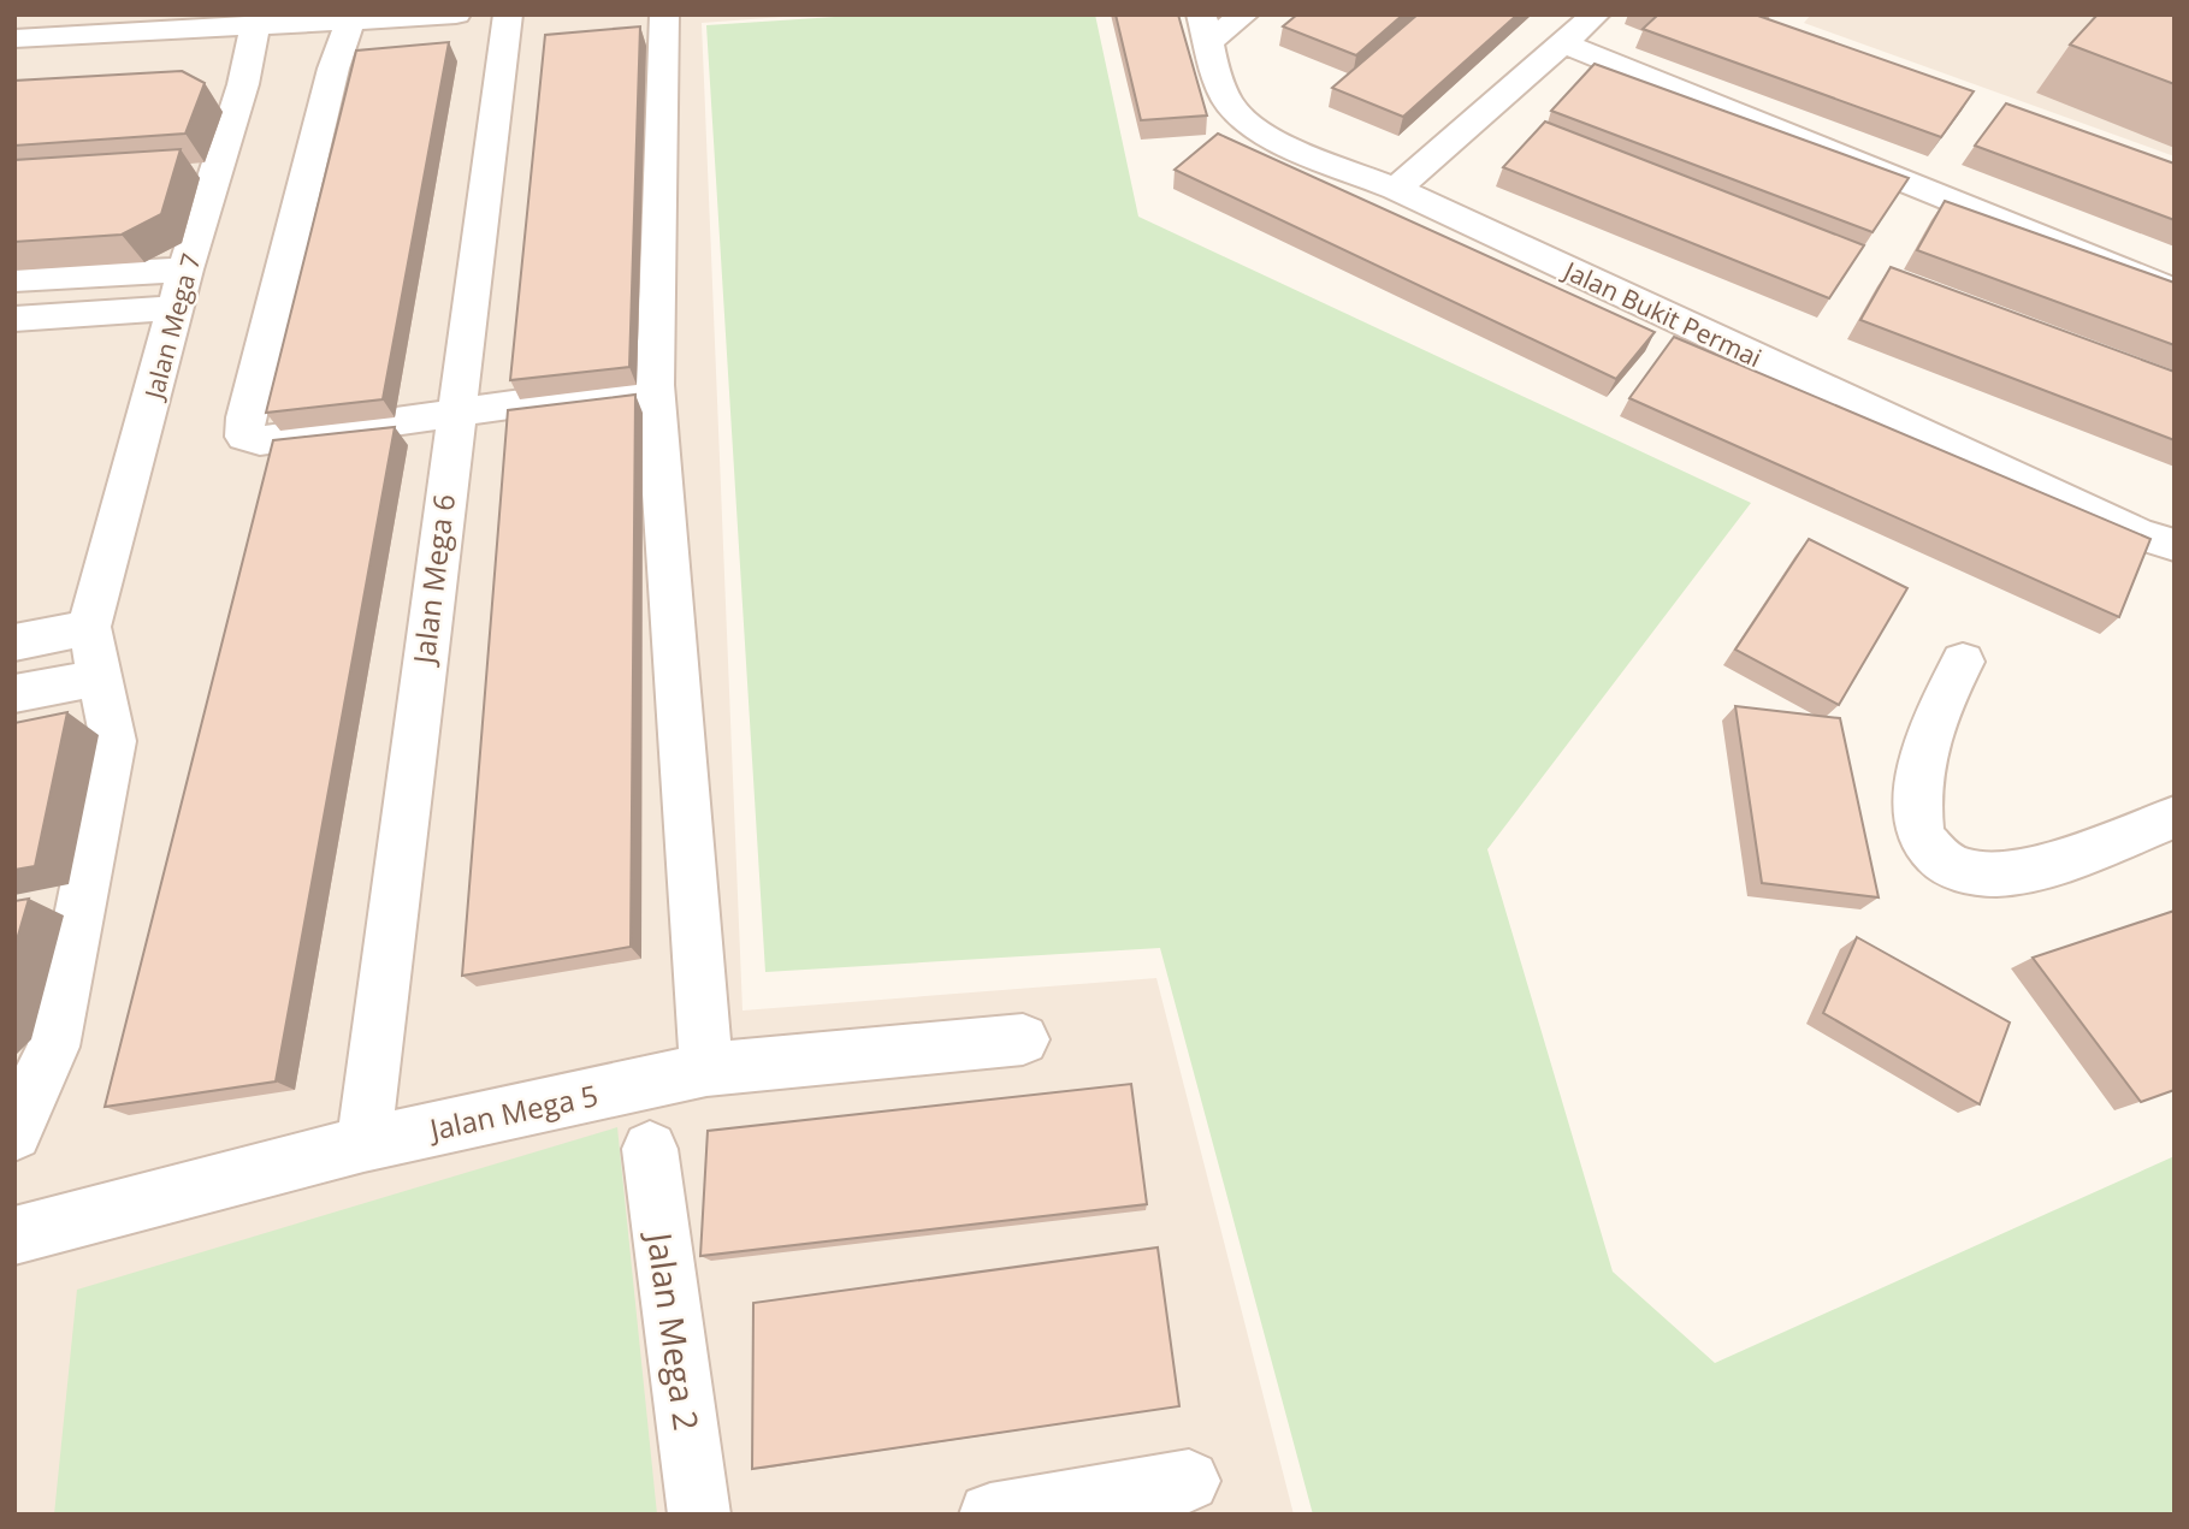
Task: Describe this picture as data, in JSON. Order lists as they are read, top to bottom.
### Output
{
  "streets": {
    "street": [
      "Jalan Bukit Permai",
      "Jalan Mega 7",
      "Jalan Mega 6",
      "Jalan Mega 5",
      "Jalan Mega 2"
    ]
  },
  "crossings": [
    ["Jalan Mega 6", "Jalan Mega 5"]
  ]
}
